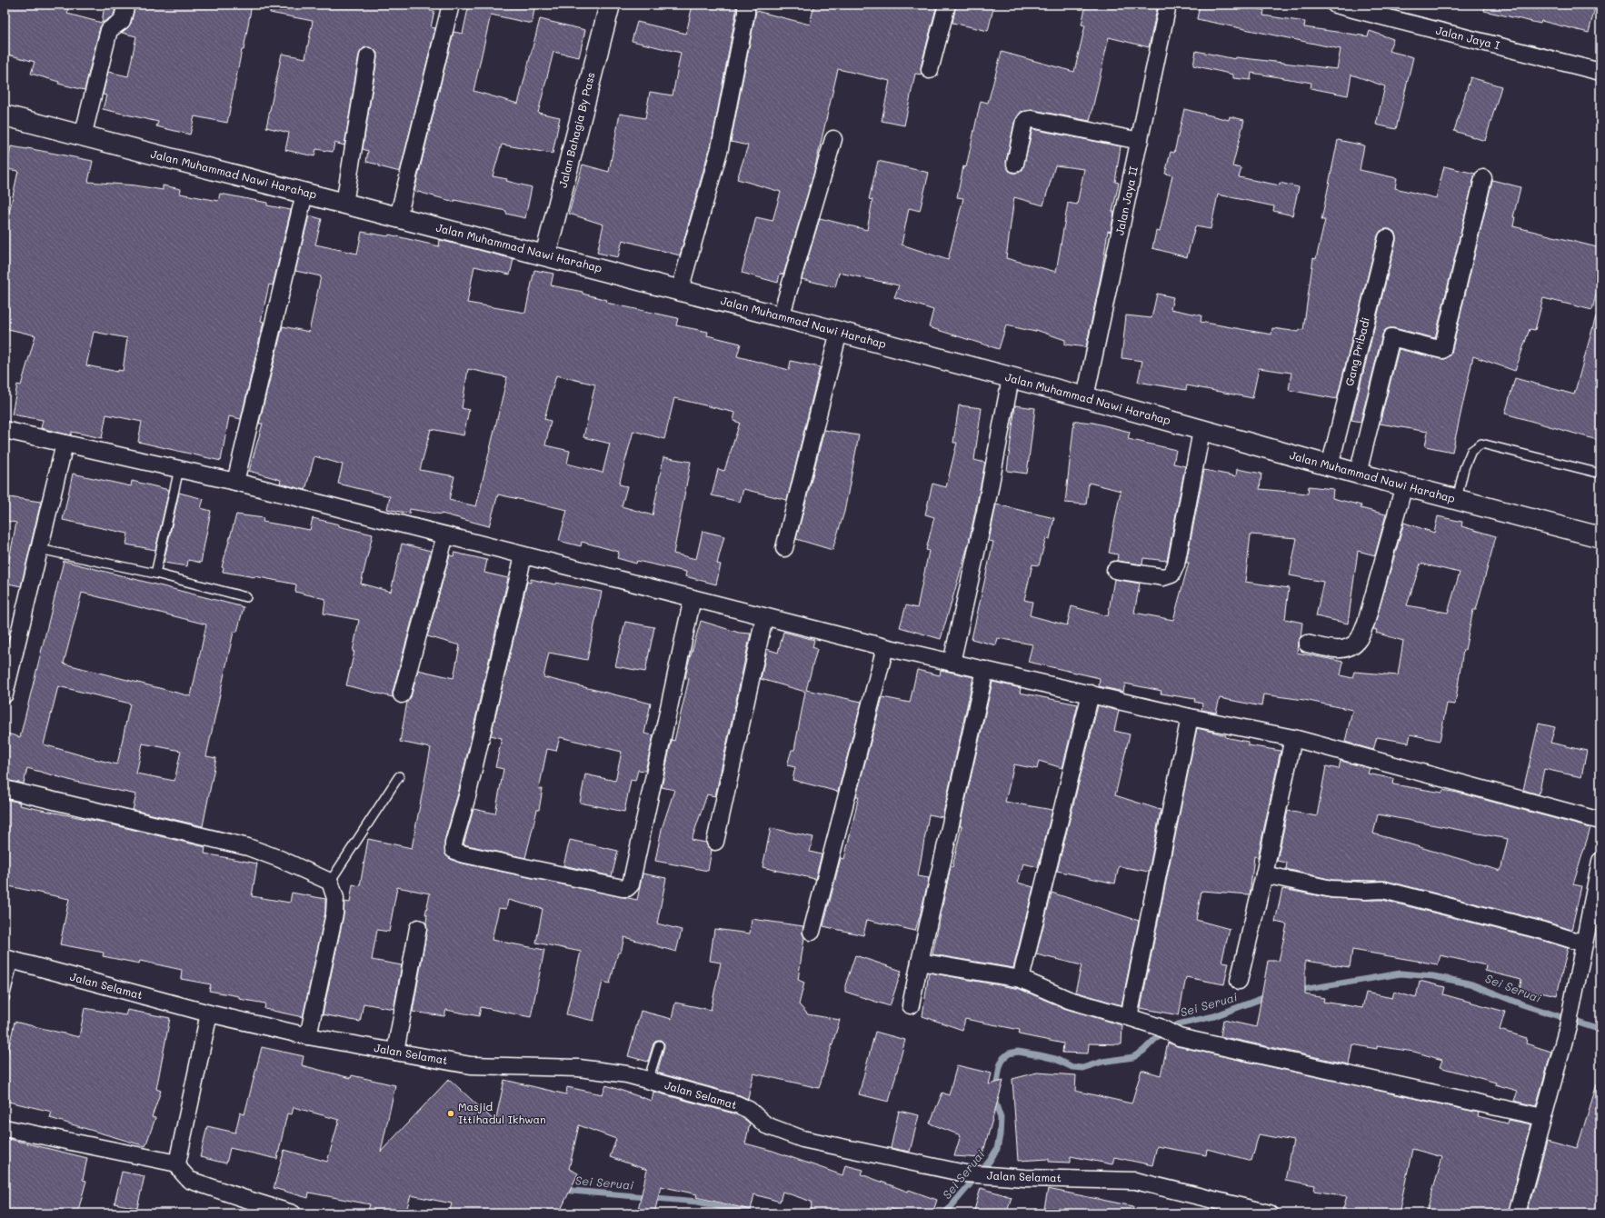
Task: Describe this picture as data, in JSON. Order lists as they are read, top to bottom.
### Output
{
  "streets": {
    "main road": ["Jalan Bahagia By Pass", "Jalan Muhammad Nawi Harahap"],
    "street": [
      "Jalan Jaya I",
      "Jalan Jaya II",
      "Gang Pribadi",
      "Jalan Selamat"
    ]
  },
  "crossings": [
    ["Jalan Bahagia By Pass", "Jalan Muhammad Nawi Harahap"],
    ["Jalan Muhammad Nawi Harahap", "Jalan Jaya II"],
    ["Jalan Muhammad Nawi Harahap", "Gang Pribadi"]
  ],
  "water": ["Sei Seruai"],
  "places": ["Masjid Ittihadul Ikhwan"]
}
